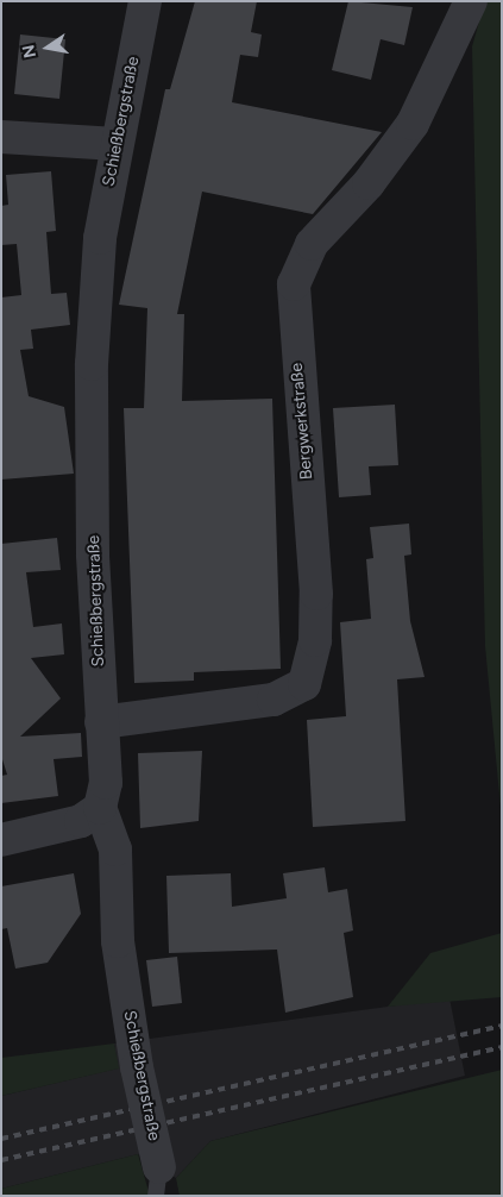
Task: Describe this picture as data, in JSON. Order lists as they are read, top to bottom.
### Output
{
  "streets": {
    "street": ["Schießbergstraße", "Bergwerkstraße"]
  },
  "crossings": [
    ["Schießbergstraße", "Bergwerkstraße"]
  ],
  "north": "left"
}
